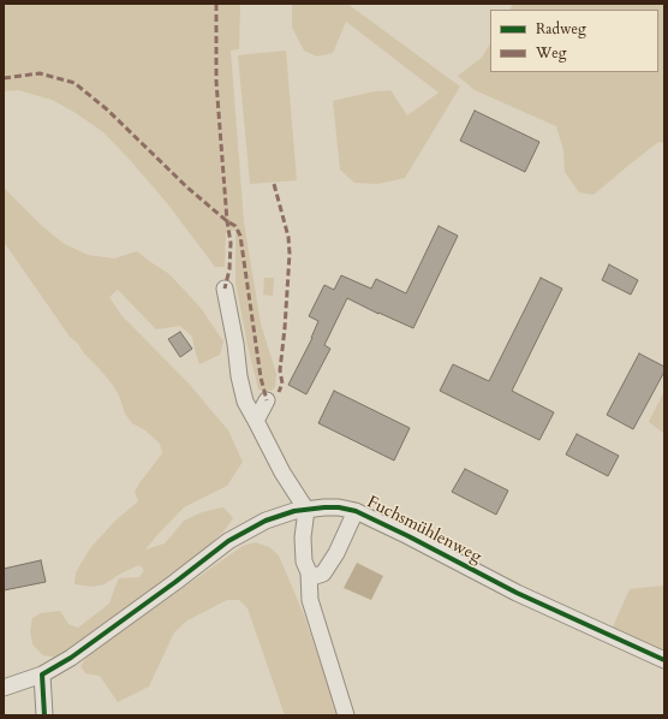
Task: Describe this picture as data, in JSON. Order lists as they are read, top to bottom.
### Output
{
  "streets": {
    "street": ["Fuchsmühlenweg"]
  },
  "legend": ["Radweg", "Weg"]
}
